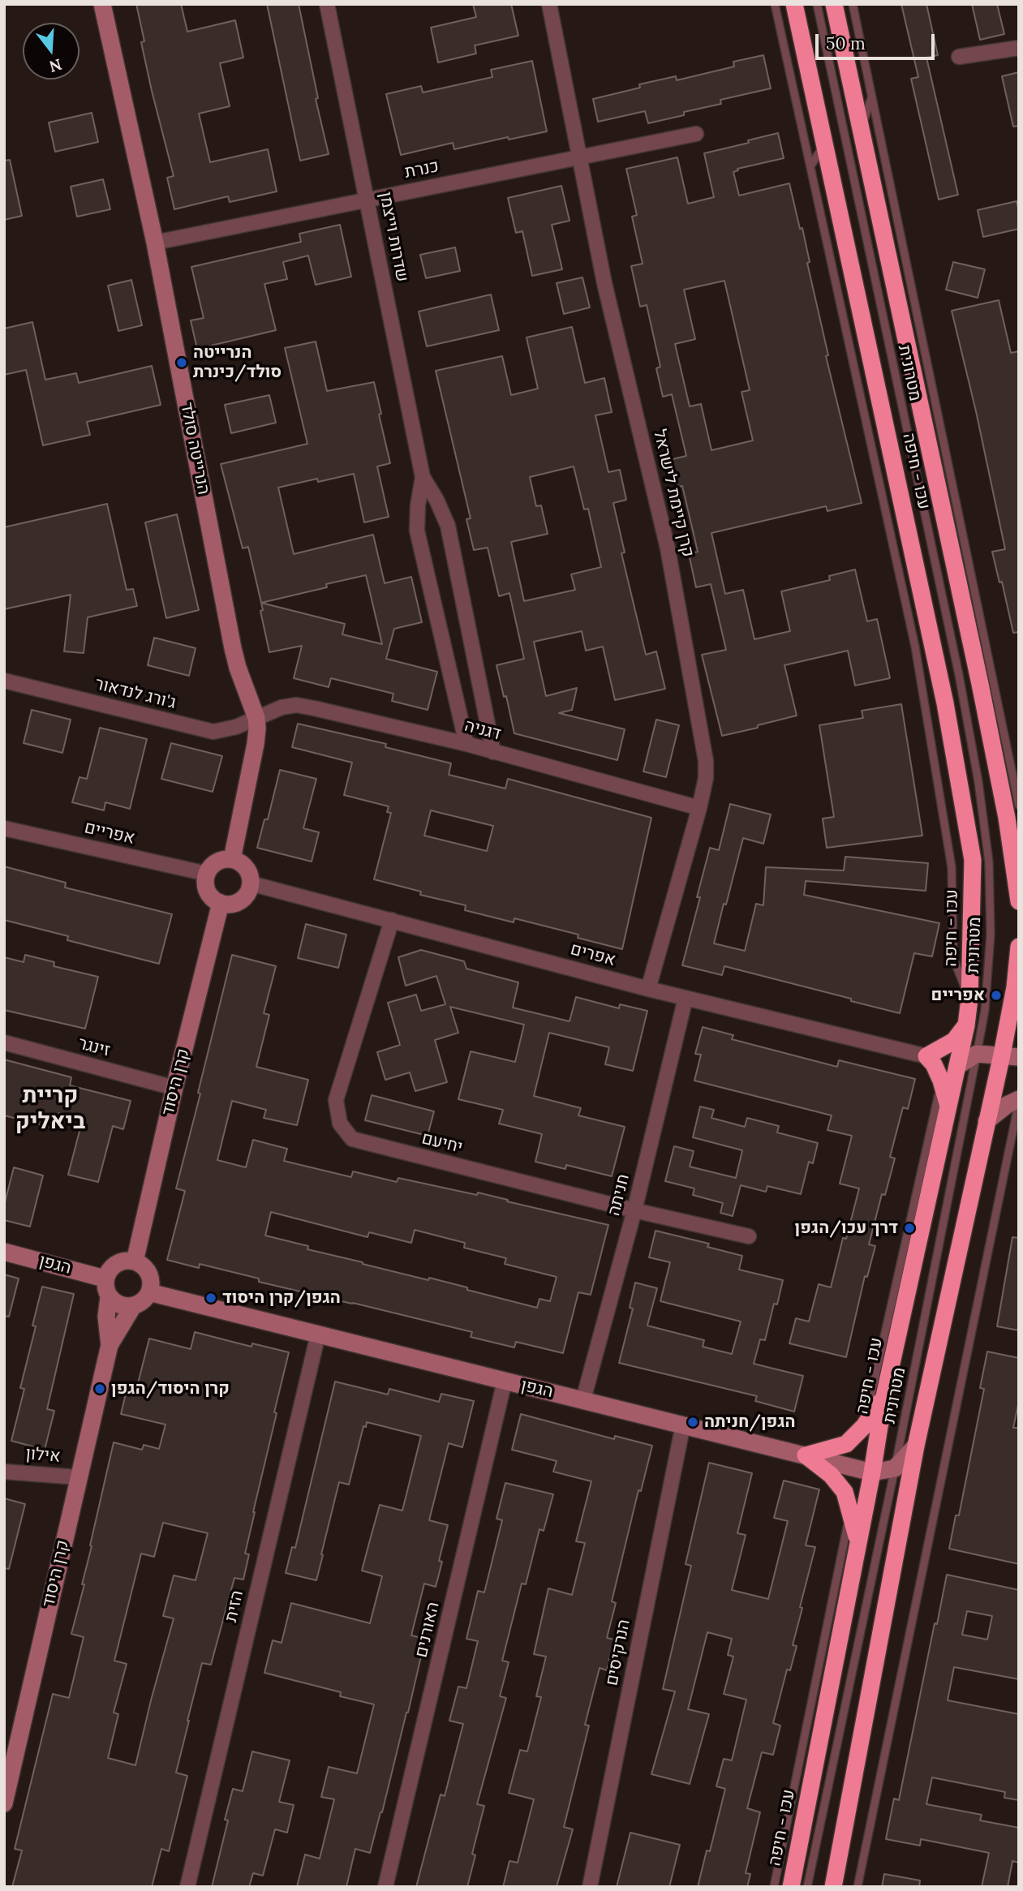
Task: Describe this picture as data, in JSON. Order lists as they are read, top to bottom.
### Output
{
  "streets": {
    "highway": ["עכו - חיפה"],
    "street": [
      "כנרת",
      "שדרות וייצמן",
      "הנרייטה סולד",
      "קרן קיימת לישראל",
      "ג'ורג לנדאור",
      "דגניה",
      "אפריים",
      "אפרים",
      "זינגר",
      "קרן היסוד",
      "יחיעם",
      "חניתה",
      "הגפן",
      "אילון",
      "הזית",
      "האורנים",
      "הנרקיסים"
    ],
    "lane": ["מטרונית"]
  },
  "crossings": [
    ["כנרת", "שדרות וייצמן"],
    ["כנרת", "הנרייטה סולד"],
    ["כנרת", "קרן קיימת לישראל"],
    ["שדרות וייצמן", "דגניה"],
    ["מטרונית", "הגפן"],
    ["הנרייטה סולד", "ג'ורג לנדאור"],
    ["הנרייטה סולד", "דגניה"],
    ["הנרייטה סולד", "אפריים"],
    ["הנרייטה סולד", "אפרים"],
    ["הנרייטה סולד", "קרן היסוד"],
    ["עכו - חיפה", "הגפן"],
    ["קרן קיימת לישראל", "דגניה"],
    ["קרן קיימת לישראל", "אפרים"],
    ["ג'ורג לנדאור", "דגניה"],
    ["אפריים", "אפרים"],
    ["אפריים", "קרן היסוד"],
    ["אפרים", "קרן היסוד"],
    ["אפרים", "יחיעם"],
    ["אפרים", "חניתה"],
    ["זינגר", "קרן היסוד"],
    ["קרן היסוד", "הגפן"],
    ["קרן היסוד", "אילון"],
    ["יחיעם", "חניתה"],
    ["חניתה", "הגפן"],
    ["הגפן", "הזית"],
    ["הגפן", "האורנים"],
    ["הגפן", "הנרקיסים"]
  ],
  "districts": ["קריית ביאליק"],
  "places": [
    "הנרייטה סולד/כינרת",
    "אפריים",
    "דרך עכו/הגפן",
    "הגפן/קרן היסוד",
    "קרן היסוד/הגפן",
    "הגפן/חניתה"
  ],
  "scale_bar": "50 m",
  "north": "bottom"
}
